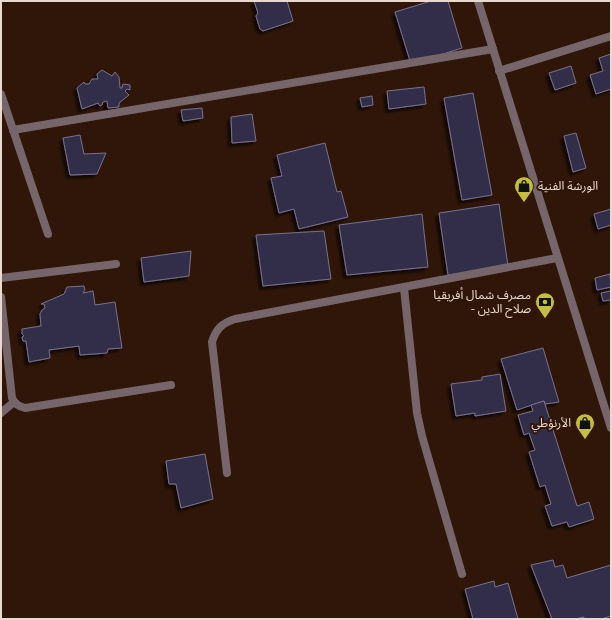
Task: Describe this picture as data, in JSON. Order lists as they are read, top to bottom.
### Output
{
  "places": {
    "shop": ["الورشة الفنية", "الأرنؤطي"],
    "bank": ["مصرف شمال أفريقيا - صلاح الدين"]
  }
}
